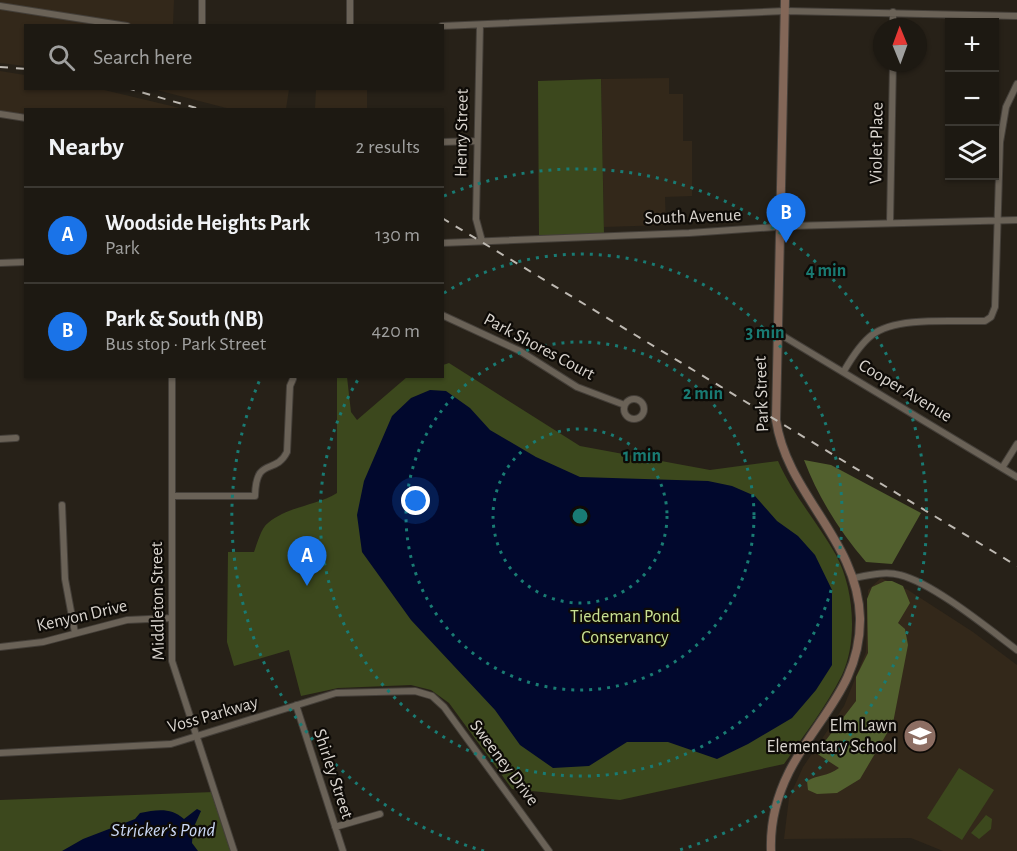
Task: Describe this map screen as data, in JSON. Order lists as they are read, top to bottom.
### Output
{
  "streets": {
    "main road": ["Park Street"],
    "street": [
      "Henry Street",
      "Violet Place",
      "South Avenue",
      "Park Shores Court",
      "Cooper Avenue",
      "Middleton Street",
      "Kenyon Drive",
      "Voss Parkway",
      "Sweeney Drive",
      "Shirley Street"
    ]
  },
  "crossings": [
    ["Henry Street", "South Avenue"],
    ["Violet Place", "South Avenue"],
    ["South Avenue", "Park Street"],
    ["Cooper Avenue", "Park Street"],
    ["Middleton Street", "Kenyon Drive"],
    ["Middleton Street", "Voss Parkway"],
    ["Voss Parkway", "Sweeney Drive"],
    ["Voss Parkway", "Shirley Street"]
  ],
  "water": ["Stricker's Pond"],
  "parks": ["Tiedeman Pond Conservancy"],
  "places": {
    "school or university": ["Elm Lawn Elementary School"]
  },
  "north": "top",
  "page": {
    "map_buttons": ["+", "−"],
    "search": "Search here",
    "heading": ["Nearby", "2 results"],
    "list": [
      {
        "mark": "A",
        "name": "Woodside Heights Park",
        "note": "Park",
        "value": "130 m"
      },
      {
        "mark": "B",
        "name": "Park & South (NB)",
        "note": "Bus stop · Park Street",
        "value": "420 m"
      }
    ],
    "pins": ["B", "A"]
  },
  "rings": [
    "4 min",
    "3 min",
    "2 min",
    "1 min"
  ]
}
